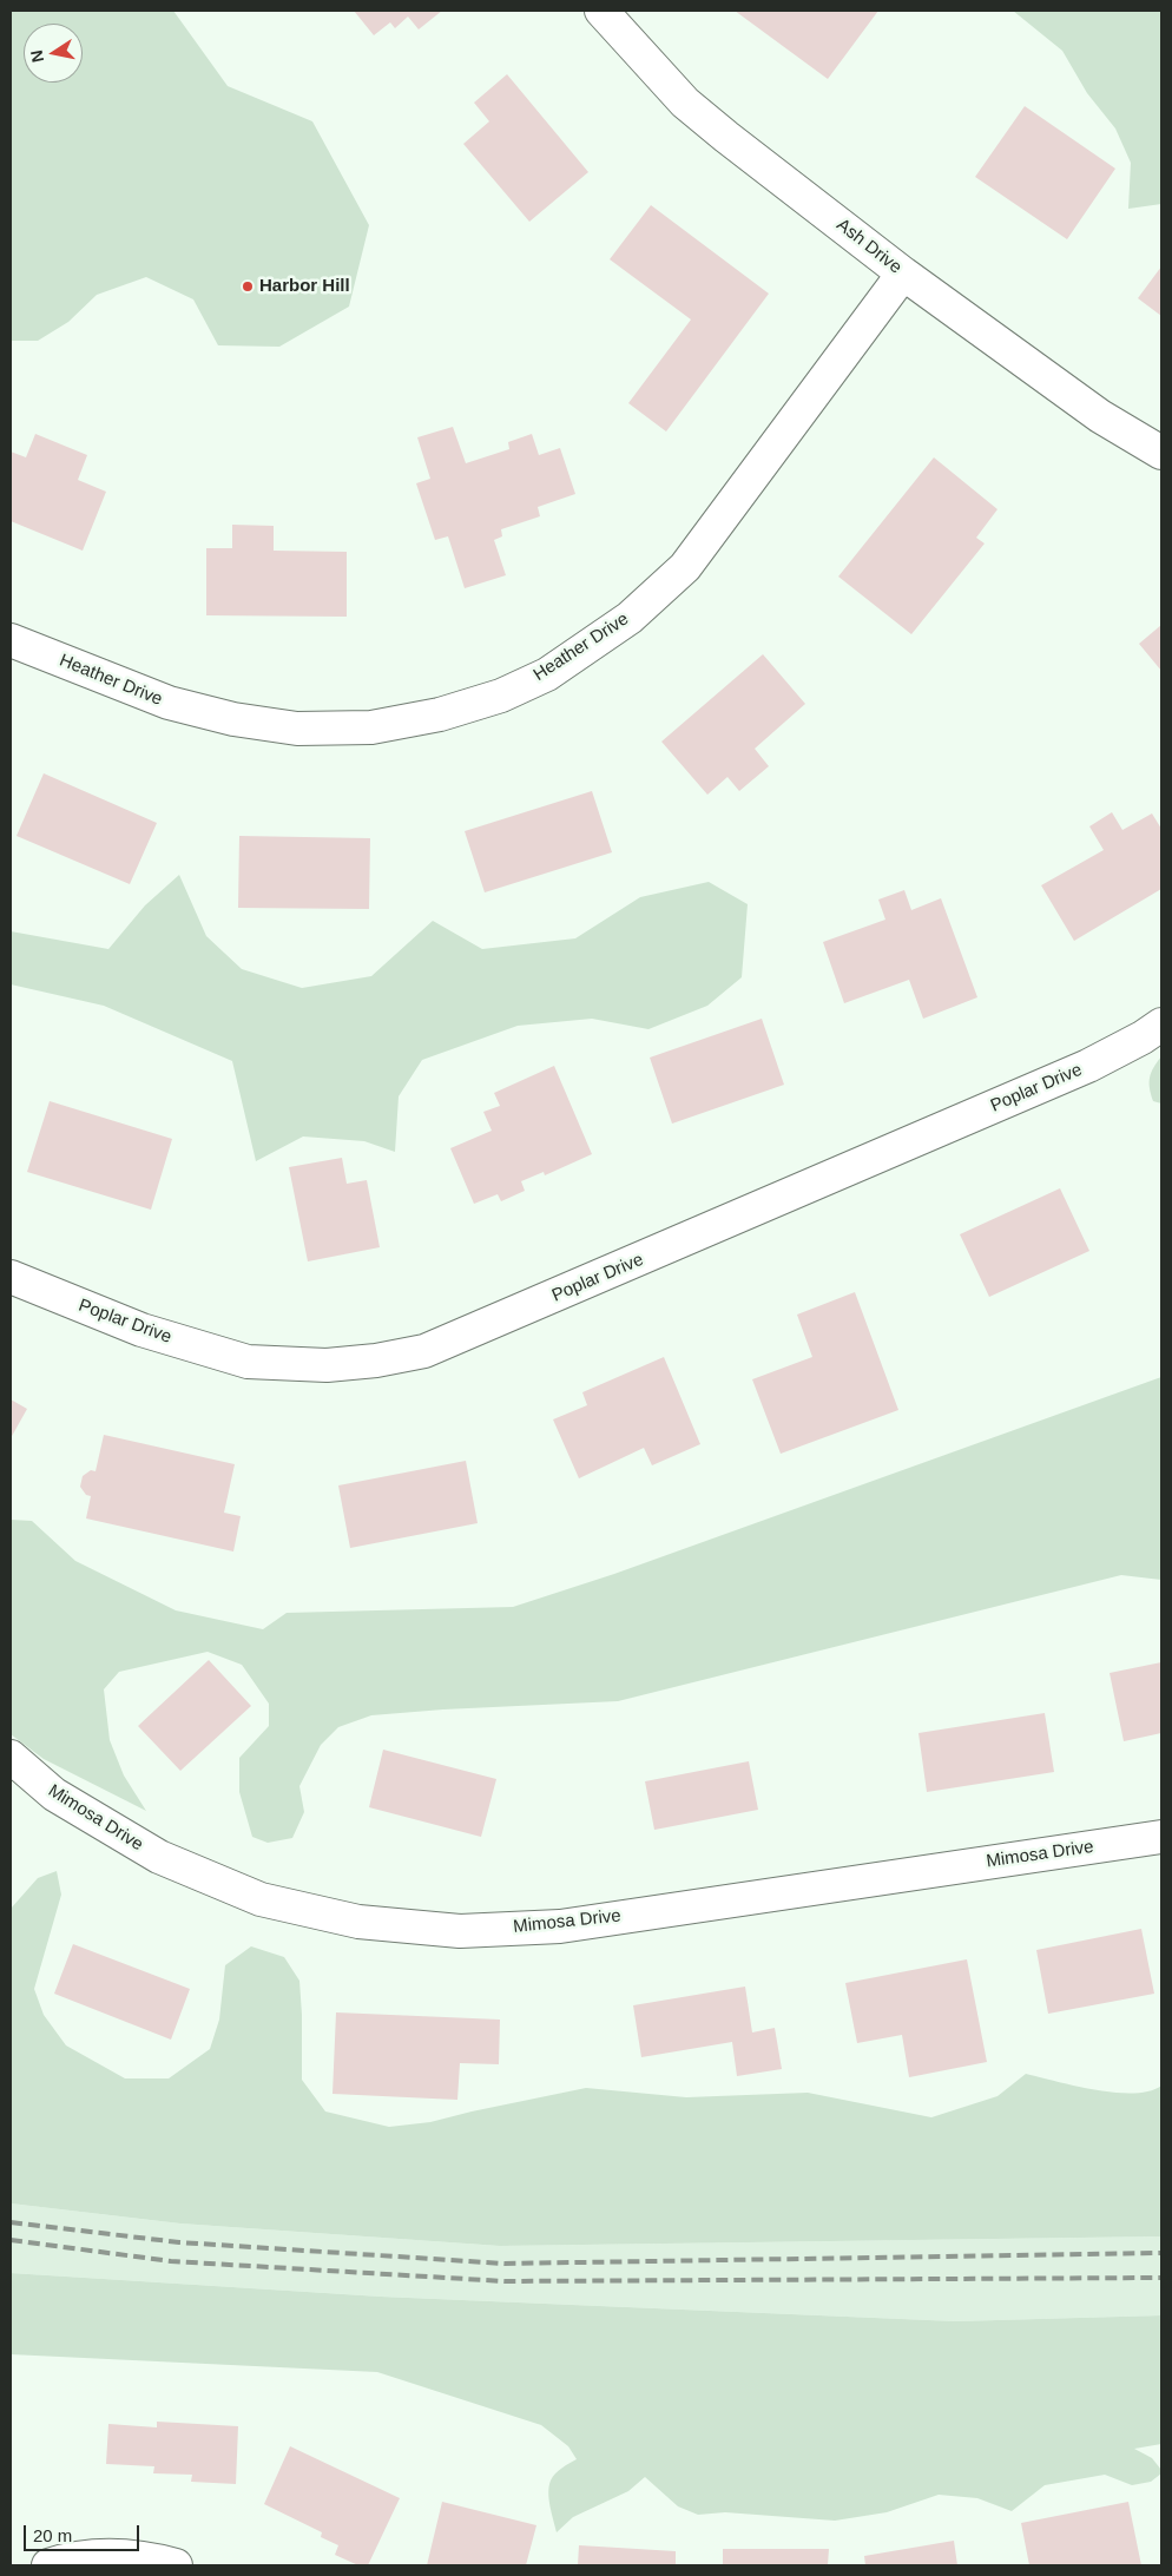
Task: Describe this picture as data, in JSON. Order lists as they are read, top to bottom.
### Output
{
  "streets": {
    "street": [
      "Ash Drive",
      "Heather Drive",
      "Poplar Drive",
      "Mimosa Drive"
    ]
  },
  "crossings": [
    ["Ash Drive", "Heather Drive"]
  ],
  "places": ["Harbor Hill"],
  "scale_bar": "20 m",
  "north": "left"
}
